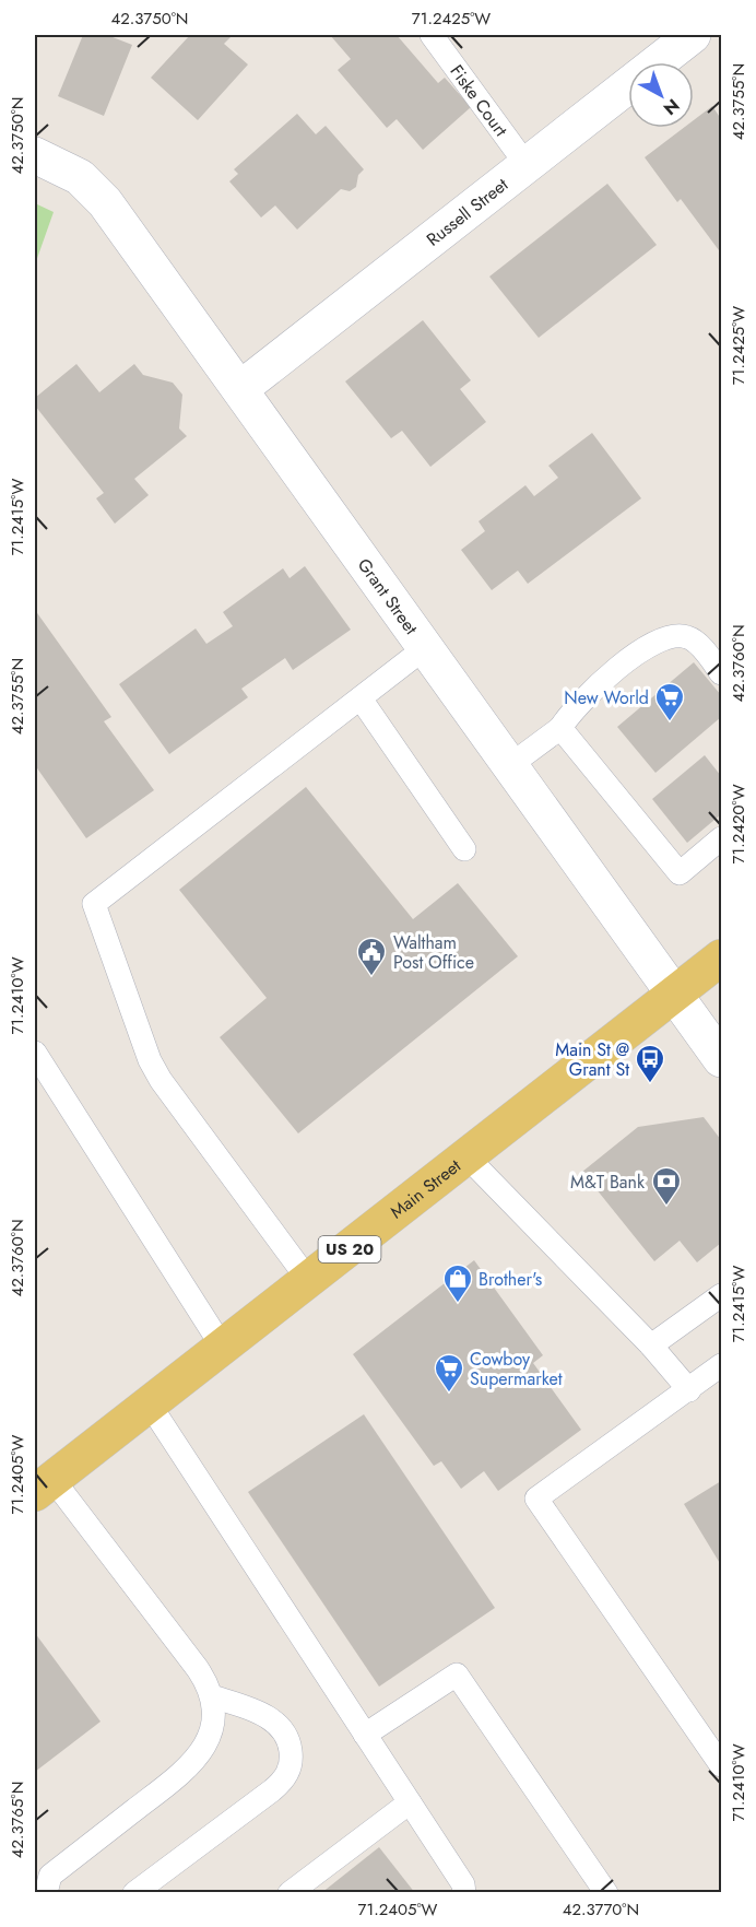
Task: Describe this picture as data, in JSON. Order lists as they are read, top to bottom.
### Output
{
  "streets": {
    "main road": ["Main Street", "US 20"],
    "street": ["Russell Street", "Grant Street"],
    "lane": ["Fiske Court"]
  },
  "crossings": [
    ["Fiske Court", "Russell Street"],
    ["Russell Street", "Grant Street"],
    ["Grant Street", "Main Street"]
  ],
  "places": {
    "supermarket": ["New World", "Cowboy Supermarket"],
    "public building": ["Waltham Post Office"],
    "bus stop": ["Main St @ Grant St"],
    "bank": ["M&T Bank"],
    "shop": ["Brother's"]
  },
  "north": "bottom right",
  "coordinates": [
    "42.3750°N",
    "71.2425°W",
    "42.3755°N",
    "71.2415°W",
    "42.3760°N",
    "71.2420°W",
    "71.2410°W",
    "71.2405°W",
    "42.3765°N",
    "42.3770°N"
  ]
}
